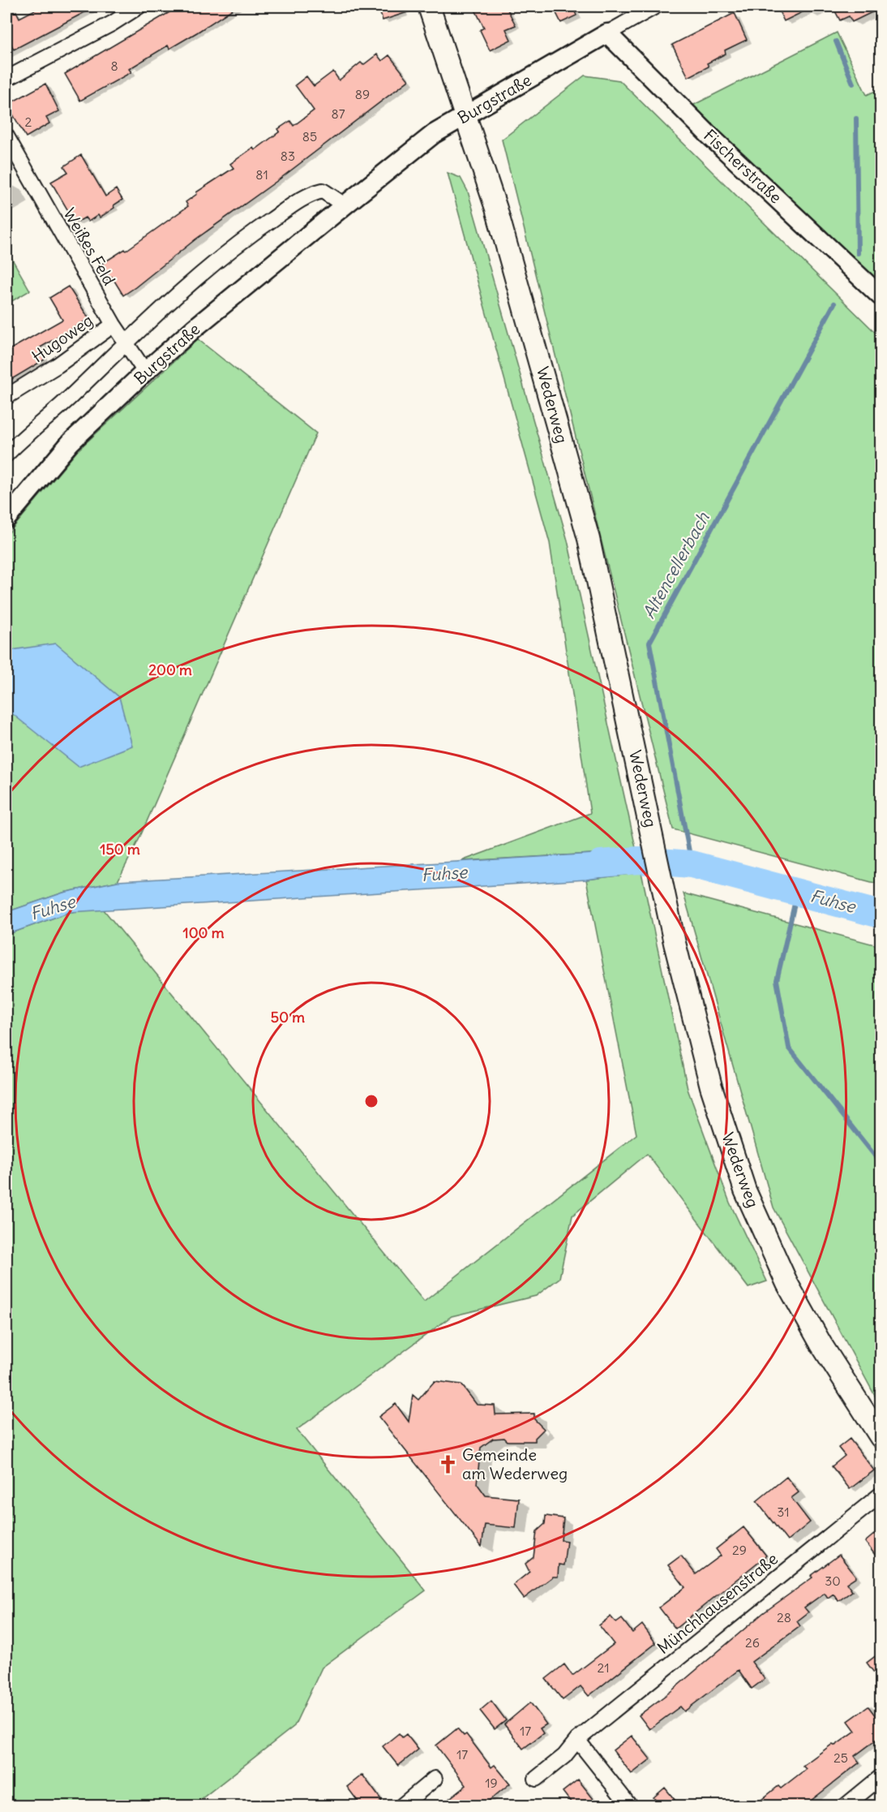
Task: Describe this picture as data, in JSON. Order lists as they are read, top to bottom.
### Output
{
  "streets": {
    "main road": ["Wederweg"],
    "street": [
      "Burgstraße",
      "Fischerstraße",
      "Weißes Feld",
      "Hugoweg",
      "Münchhausenstraße"
    ]
  },
  "crossings": [
    ["Burgstraße", "Fischerstraße"],
    ["Burgstraße", "Weißes Feld"],
    ["Burgstraße", "Wederweg"],
    ["Weißes Feld", "Hugoweg"]
  ],
  "water": ["Altencellerbach", "Fuhse"],
  "places": {
    "church": ["Gemeinde am Wederweg"]
  },
  "house_numbers": [
    "8",
    "89",
    "87",
    "2",
    "85",
    "83",
    "81",
    "31",
    "29",
    "30",
    "28",
    "26",
    "21",
    "17",
    "17",
    "25",
    "19"
  ],
  "rings": [
    "200 m",
    "150 m",
    "100 m",
    "50 m"
  ]
}
